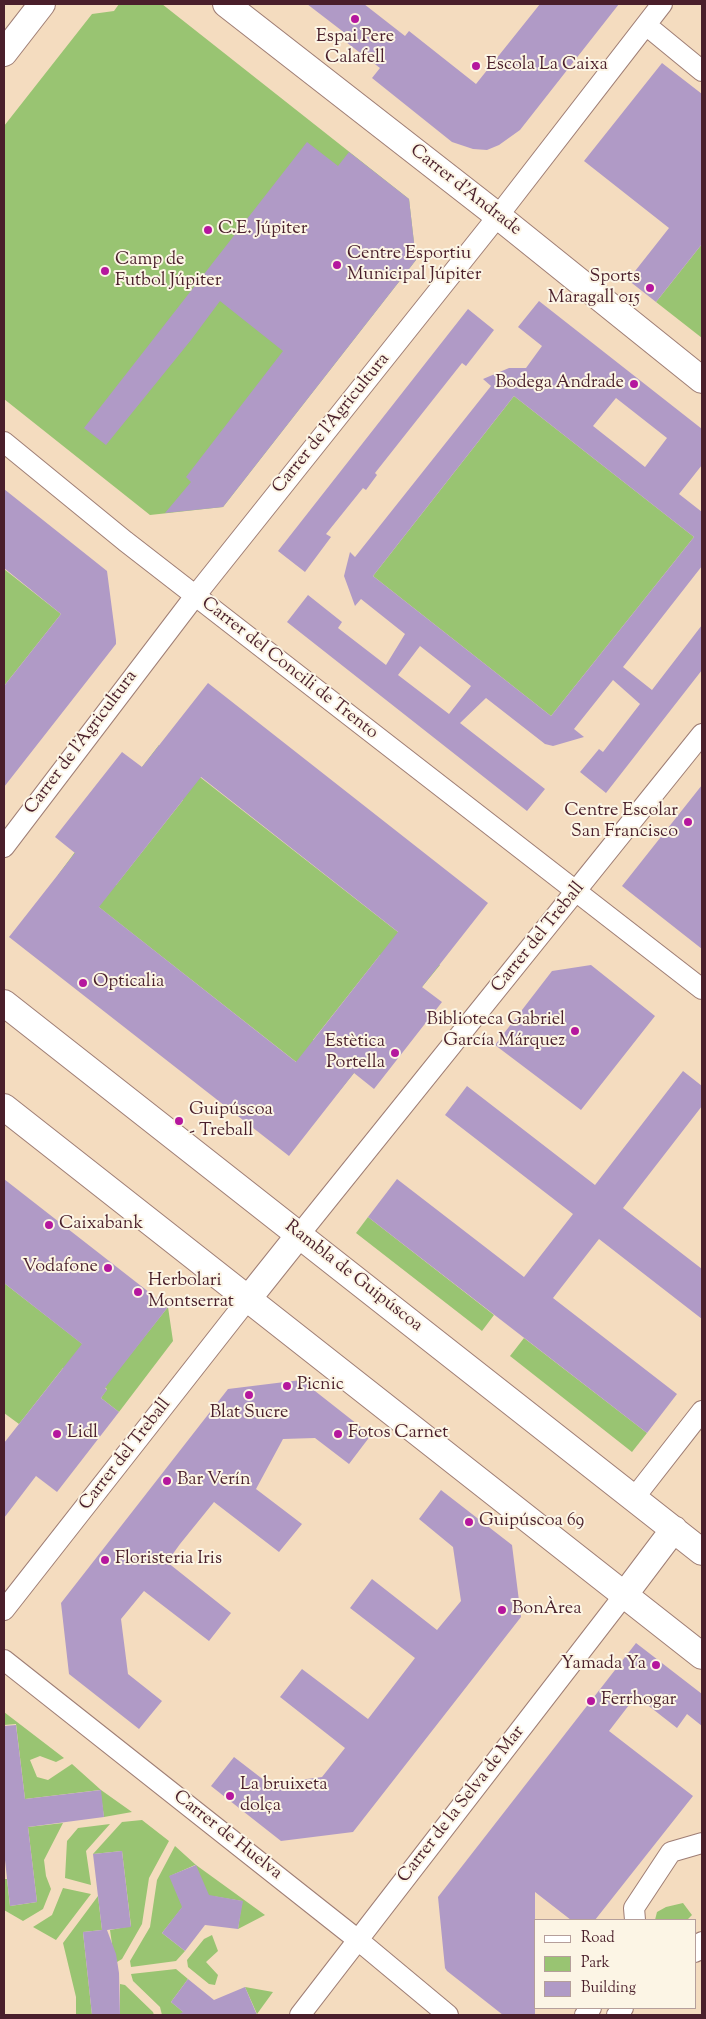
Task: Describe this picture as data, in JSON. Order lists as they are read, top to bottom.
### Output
{
  "streets": {
    "street": [
      "Carrer d'Andrade",
      "Carrer de l'Agricultura",
      "Carrer del Concili de Trento",
      "Carrer del Treball",
      "Rambla de Guipúscoa",
      "Carrer de la Selva de Mar",
      "Carrer de Huelva"
    ]
  },
  "crossings": [
    ["Carrer d'Andrade", "Carrer de l'Agricultura"],
    ["Carrer de l'Agricultura", "Carrer del Concili de Trento"],
    ["Carrer del Concili de Trento", "Carrer del Treball"],
    ["Carrer del Treball", "Rambla de Guipúscoa"],
    ["Carrer de la Selva de Mar", "Carrer de Huelva"]
  ],
  "places": [
    "Espai Pere Calafell",
    "Escola La Caixa",
    "C.E. Júpiter",
    "Centre Esportiu Municipal Júpiter",
    "Camp de Futbol Júpiter",
    "Sports Maragall 015",
    "Bodega Andrade",
    "Centre Escolar San Francisco",
    "Opticalia",
    "Biblioteca Gabriel García Márquez",
    "Estètica Portella",
    "Guipúscoa - Treball",
    "Caixabank",
    "Vodafone",
    "Herbolari Montserrat",
    "Picnic",
    "Blat Sucre",
    "Lidl",
    "Fotos Carnet",
    "Bar Verín",
    "Guipúscoa 69",
    "Floristeria Iris",
    "BonÀrea",
    "Yamada Ya",
    "Ferrhogar",
    "La bruixeta dolça"
  ],
  "legend": ["Road", "Park", "Building"]
}
